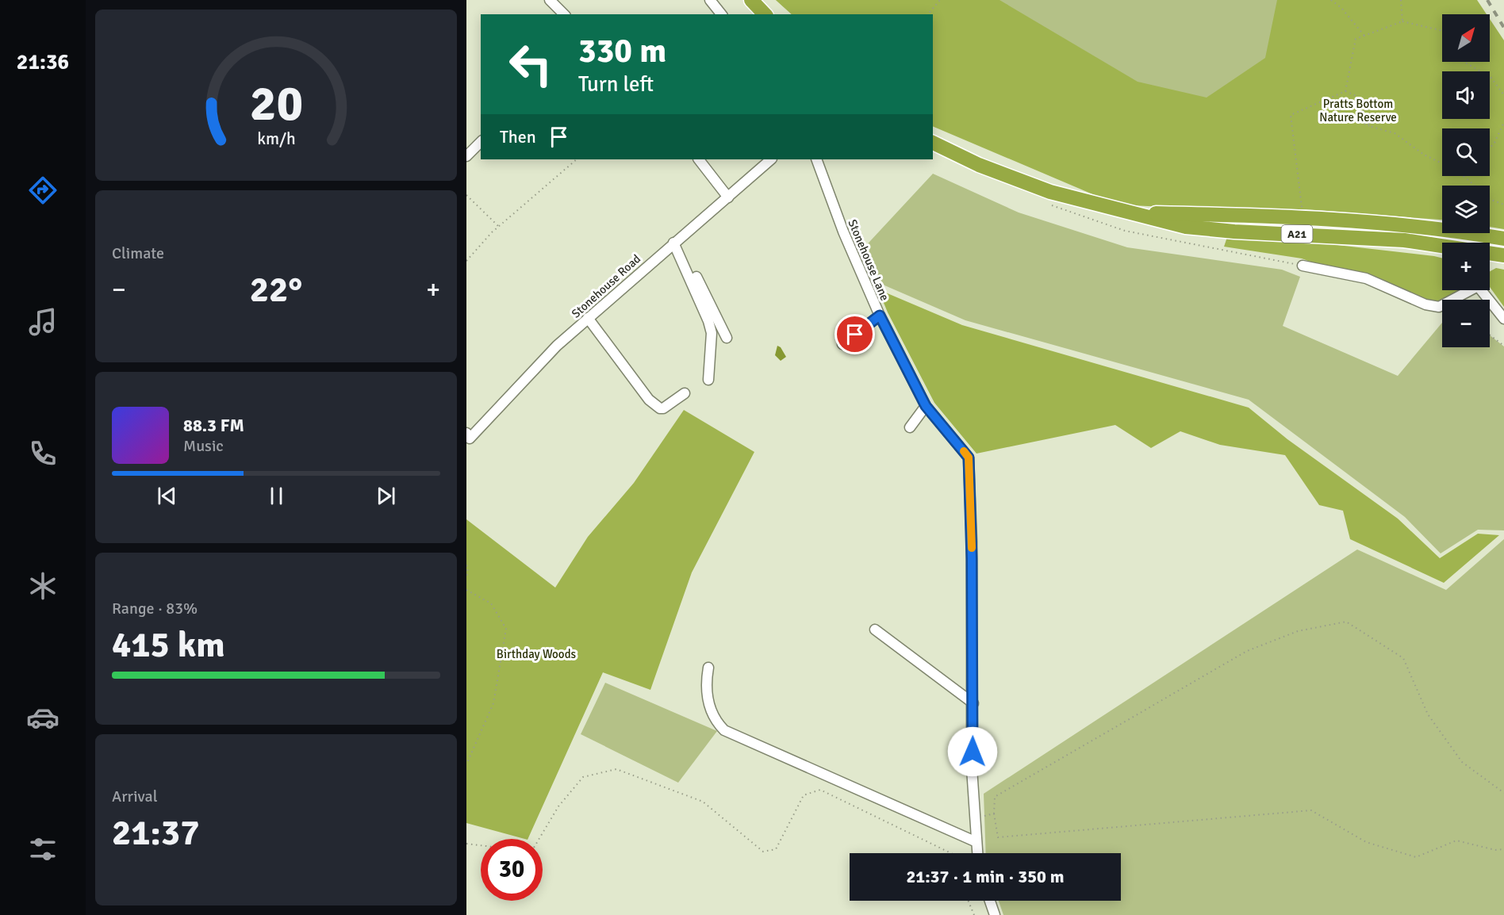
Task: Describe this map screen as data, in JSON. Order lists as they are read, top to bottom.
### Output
{
  "streets": {
    "highway": ["A21"],
    "street": ["Stonehouse Lane", "Stonehouse Road"]
  },
  "parks": ["Pratts Bottom Nature Reserve", "Birthday Woods"],
  "north": "top right",
  "page": {
    "tabs": "21:36",
    "map_buttons": ["+", "−"],
    "turn": ["330 m", "Turn left"],
    "then": "Then",
    "tile": [
      "Climate",
      ["Range · 83%", "415 km"],
      ["Arrival", "21:37"]
    ],
    "heat": ["−", "22°", "+"],
    "song": ["88.3 FM", "Music"],
    "limit": "30",
    "trip": "21:37 · 1 min · 350 m",
    "gauge": ["20", "km/h"]
  }
}
